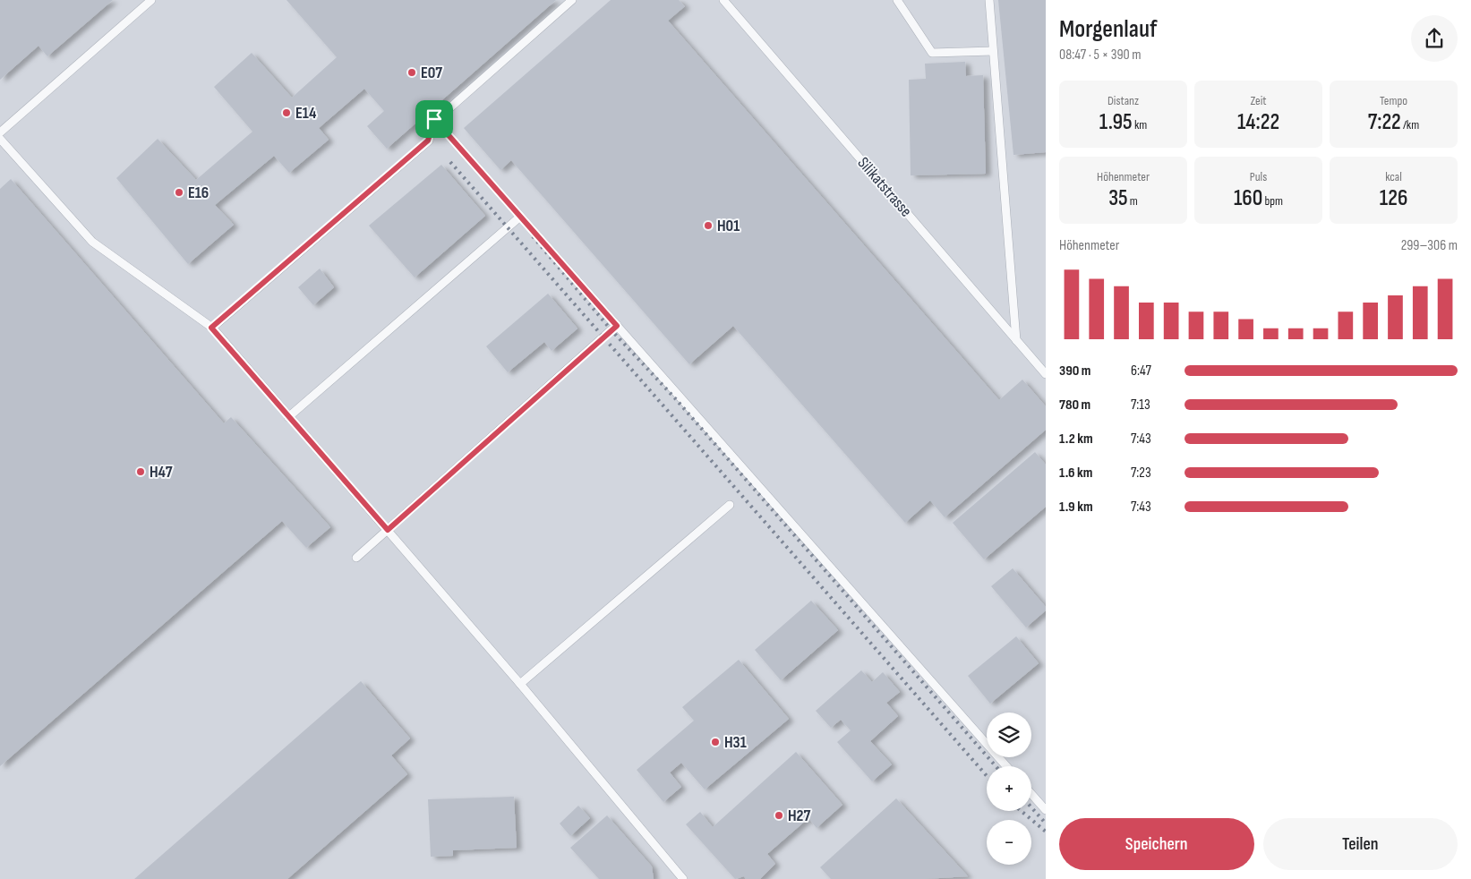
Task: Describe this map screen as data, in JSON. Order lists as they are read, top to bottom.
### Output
{
  "streets": {
    "lane": ["Silikatstrasse"]
  },
  "places": [
    "E07",
    "E14",
    "E16",
    "H01",
    "H47",
    "H31",
    "H27"
  ],
  "page": {
    "heading": ["Morgenlauf", "08:47 · 5 × 390 m"],
    "stats": [
      ["Distanz", "1.95 km"],
      ["Zeit", "14:22"],
      ["Tempo", "7:22 /km"],
      ["Höhenmeter", "35 m"],
      ["Puls", "160 bpm"],
      ["kcal", "126"]
    ],
    "chart": ["Höhenmeter", "299–306 m"],
    "list": [
      {
        "name": "390 m",
        "note": "6:47"
      },
      {
        "name": "780 m",
        "note": "7:13"
      },
      {
        "name": "1.2 km",
        "note": "7:43"
      },
      {
        "name": "1.6 km",
        "note": "7:23"
      },
      {
        "name": "1.9 km",
        "note": "7:43"
      }
    ],
    "map_buttons": ["+", "−"],
    "buttons": ["Speichern", "Teilen"]
  }
}
